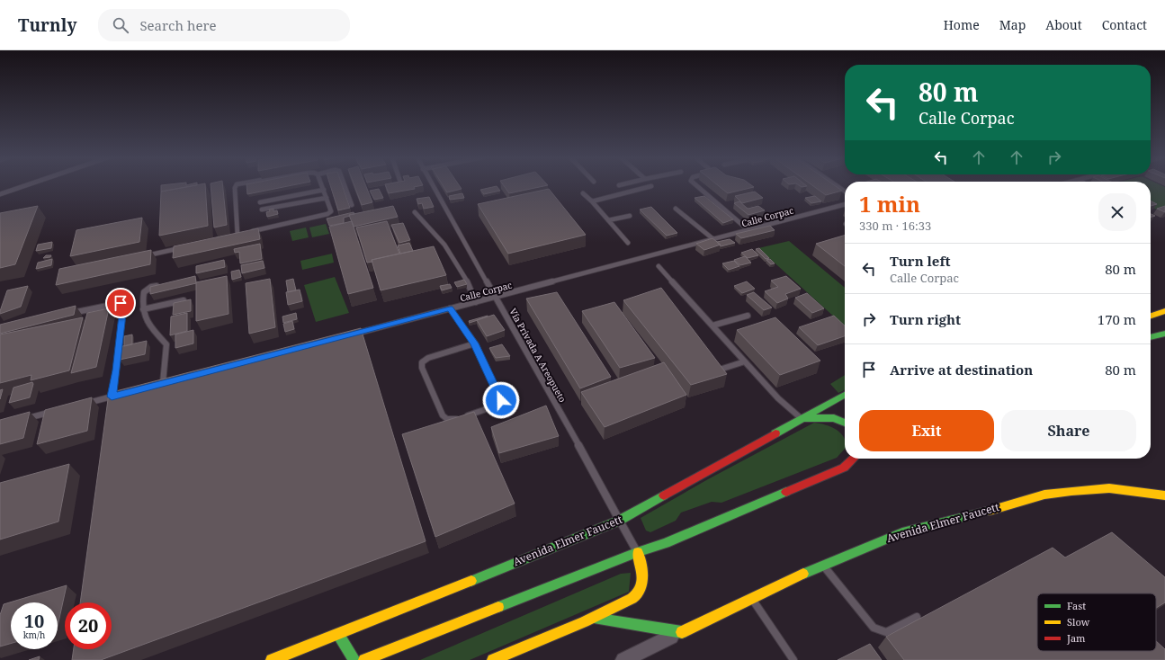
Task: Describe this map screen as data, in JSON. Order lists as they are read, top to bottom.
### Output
{
  "streets": {
    "main road": ["Avenida Elmer Faucett"],
    "lane": ["Calle Corpac", "Vía Privada A Areopueto"]
  },
  "crossings": [
    ["Calle Corpac", "Vía Privada A Areopueto"],
    ["Vía Privada A Areopueto", "Avenida Elmer Faucett"]
  ],
  "legend": ["Fast", "Slow", "Jam"],
  "page": {
    "header": "Turnly",
    "search": "Search here",
    "nav": [
      "Home",
      "Map",
      "About",
      "Contact"
    ],
    "turn": ["80 m", "Calle Corpac"],
    "heading": ["1 min", "330 m · 16:33"],
    "list": [
      {
        "name": "Turn left",
        "note": "Calle Corpac",
        "value": "80 m"
      },
      {
        "name": "Turn right",
        "value": "170 m"
      },
      {
        "name": "Arrive at destination",
        "value": "80 m"
      }
    ],
    "buttons": ["Exit", "Share"],
    "speed": "10 km/h",
    "limit": "20"
  }
}
